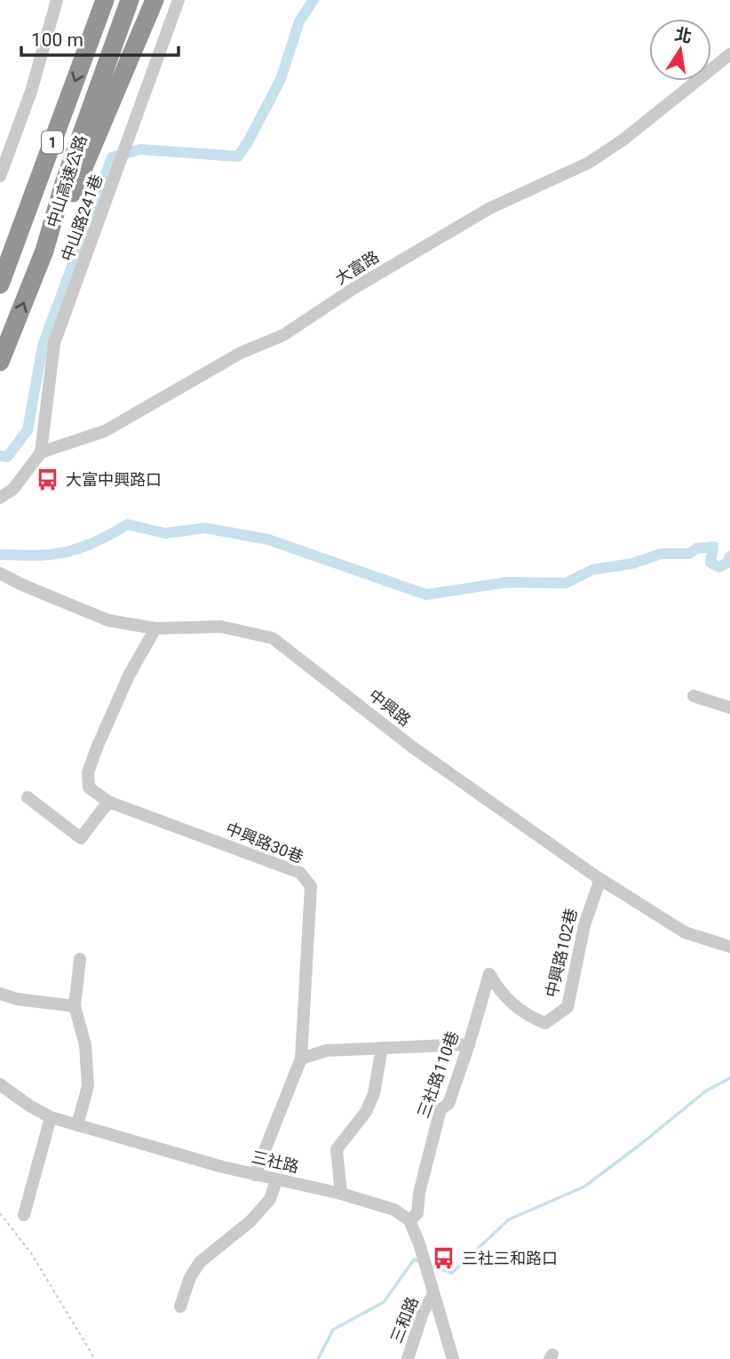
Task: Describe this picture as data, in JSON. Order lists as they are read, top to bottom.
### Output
{
  "streets": {
    "highway": ["1", "中山高速公路"],
    "street": [
      "中山路241巷",
      "大富路",
      "中興路",
      "中興路30巷",
      "中興路102巷",
      "三社路110巷",
      "三社路",
      "三和路"
    ]
  },
  "crossings": [
    ["中山路241巷", "大富路"],
    ["中興路", "中興路30巷"],
    ["中興路", "中興路102巷"],
    ["中興路30巷", "三社路"],
    ["中興路102巷", "三社路110巷"],
    ["三社路110巷", "三社路"]
  ],
  "places": {
    "bus stop": ["大富中興路口", "三社三和路口"]
  },
  "scale_bar": "100 m",
  "north": "top"
}
